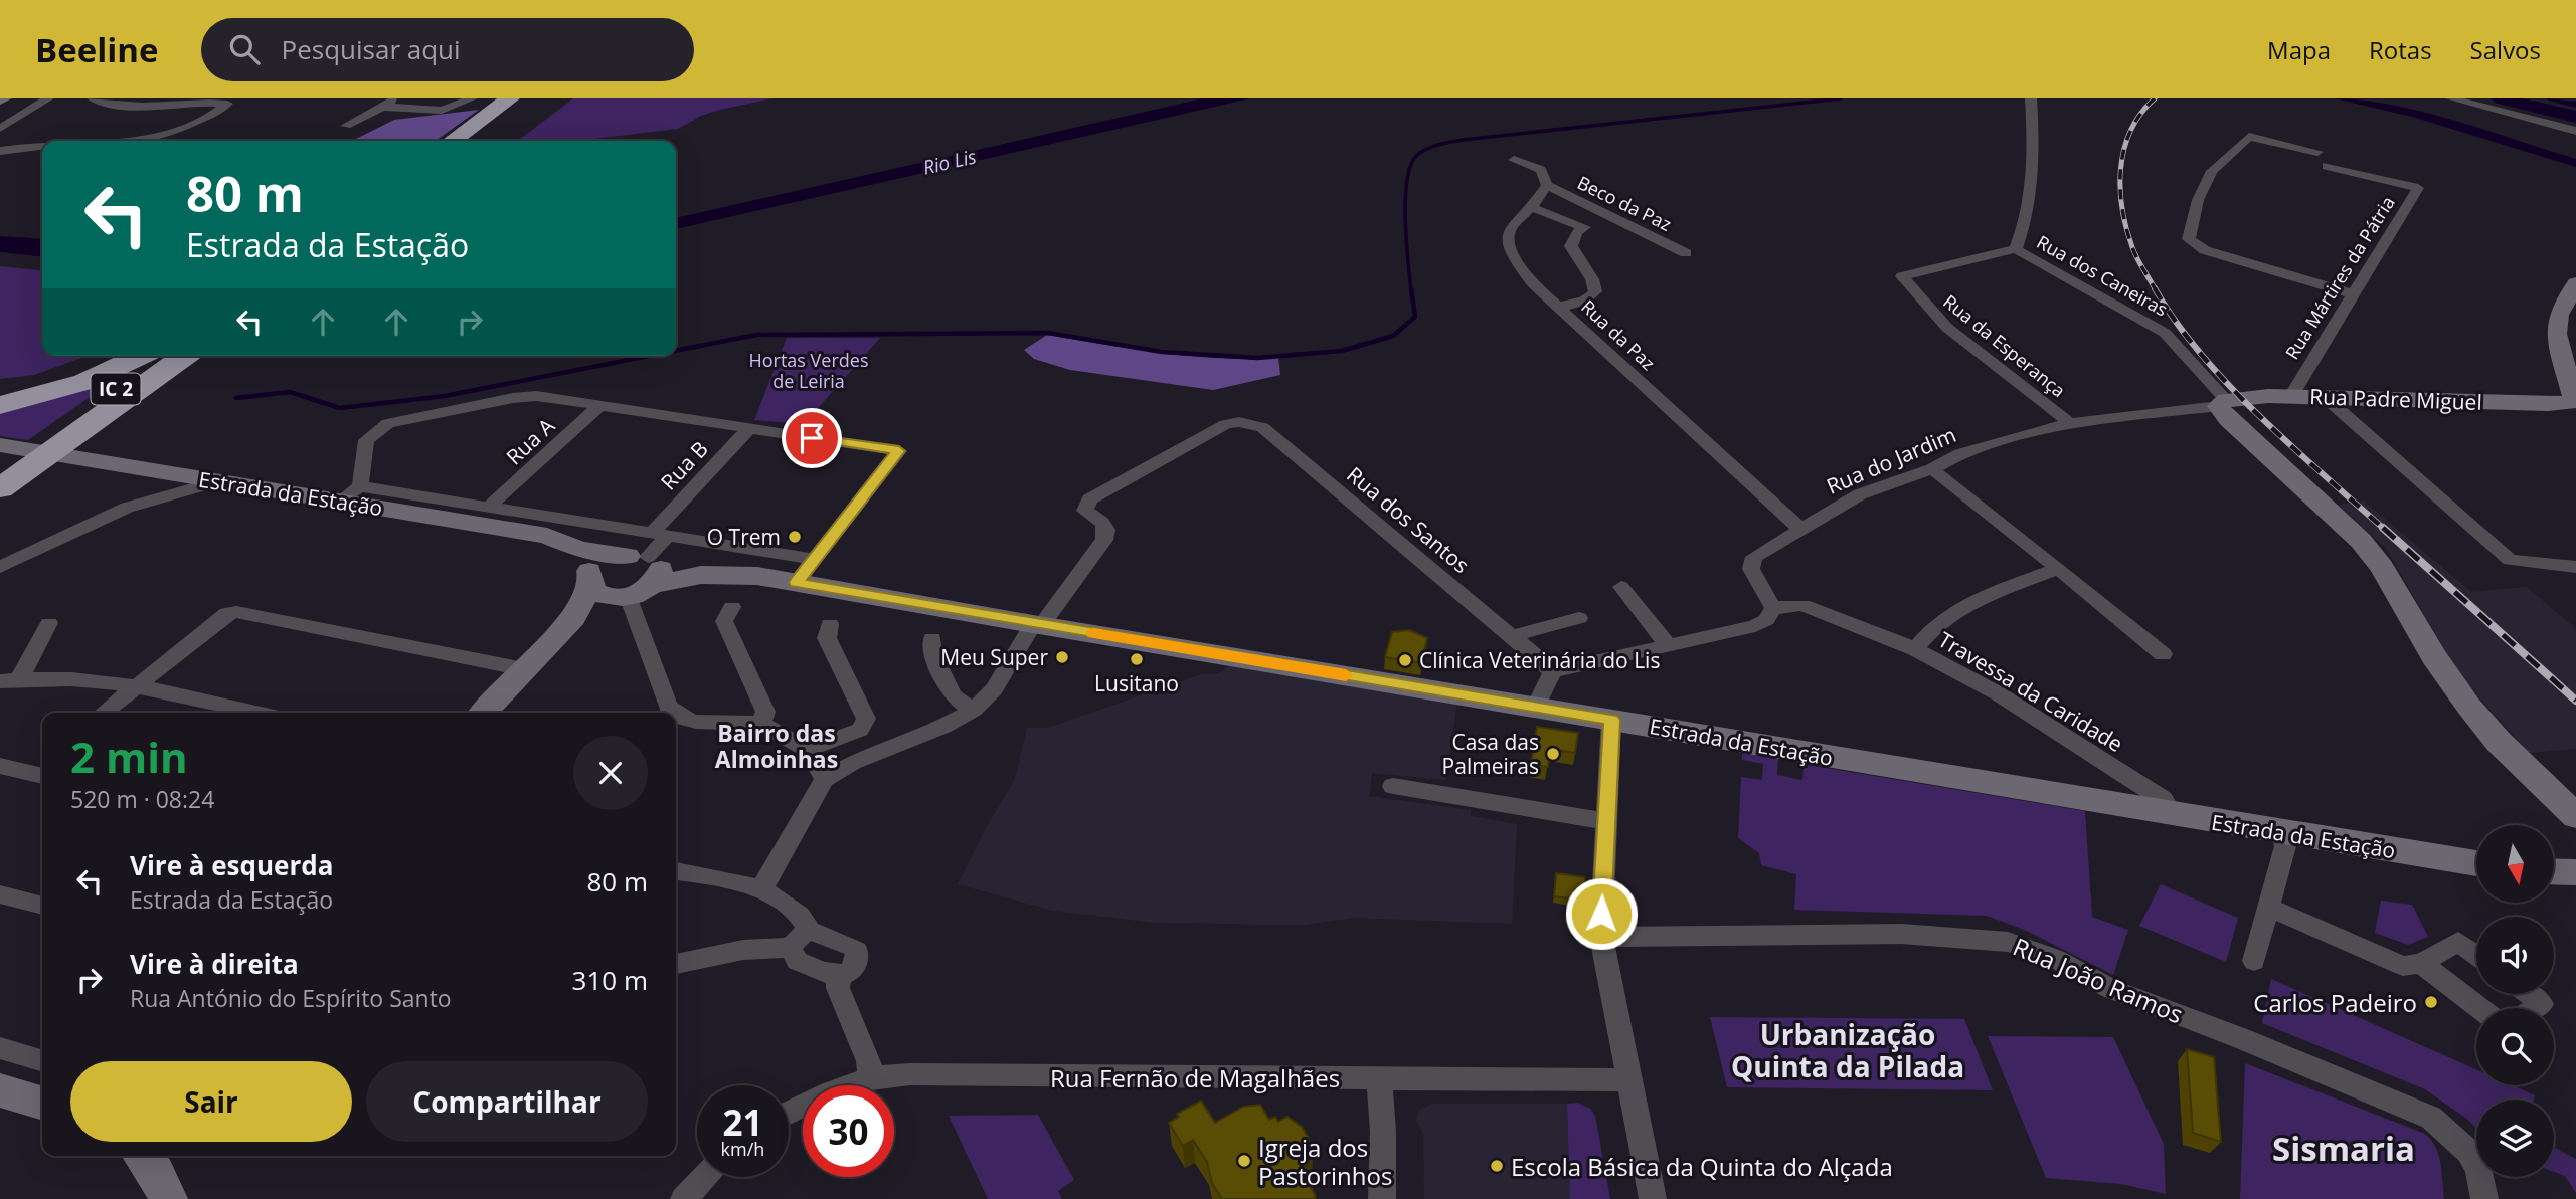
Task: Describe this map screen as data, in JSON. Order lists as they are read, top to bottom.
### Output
{
  "streets": {
    "highway": ["IC 2"],
    "main road": ["Rua Padre Miguel", "Estrada da Estação"],
    "street": [
      "Beco da Paz",
      "Rua dos Caneiras",
      "Rua Mártires da Pátria",
      "Rua da Paz",
      "Rua da Esperança",
      "Rua A",
      "Rua do Jardim",
      "Rua B",
      "Rua dos Santos",
      "Travessa da Caridade",
      "Rua João Ramos",
      "Rua Fernão de Magalhães"
    ]
  },
  "crossings": [
    ["Beco da Paz", "Rua da Paz"],
    ["Rua dos Caneiras", "Rua da Esperança"],
    ["Rua dos Caneiras", "Rua Padre Miguel"],
    ["Rua dos Caneiras", "Rua do Jardim"],
    ["Rua Mártires da Pátria", "Rua Padre Miguel"],
    ["Rua da Paz", "Rua do Jardim"],
    ["Rua da Esperança", "Rua do Jardim"],
    ["Rua Padre Miguel", "Rua do Jardim"],
    ["Rua do Jardim", "Travessa da Caridade"],
    ["Rua B", "Estrada da Estação"],
    ["Estrada da Estação", "Rua dos Santos"],
    ["Estrada da Estação", "Travessa da Caridade"]
  ],
  "districts": ["Bairro das Almoinhas", "Urbanização Quinta da Pilada", "Sismaria"],
  "water": ["Rio Lis"],
  "parks": ["Hortas Verdes de Leiria"],
  "places": [
    "O Trem",
    "Meu Super",
    "Lusitano",
    "Clínica Veterinária do Lis",
    "Casa das Palmeiras",
    "Carlos Padeiro",
    "Igreja dos Pastorinhos",
    "Escola Básica da Quinta do Alçada"
  ],
  "north": "bottom",
  "page": {
    "header": "Beeline",
    "search": "Pesquisar aqui",
    "nav": ["Mapa", "Rotas", "Salvos"],
    "turn": ["80 m", "Estrada da Estação"],
    "heading": ["2 min", "520 m · 08:24"],
    "list": [
      {
        "name": "Vire à esquerda",
        "note": "Estrada da Estação",
        "value": "80 m"
      },
      {
        "name": "Vire à direita",
        "note": "Rua António do Espírito Santo",
        "value": "310 m"
      }
    ],
    "buttons": ["Sair", "Compartilhar"],
    "speed": "21 km/h",
    "limit": "30"
  }
}
